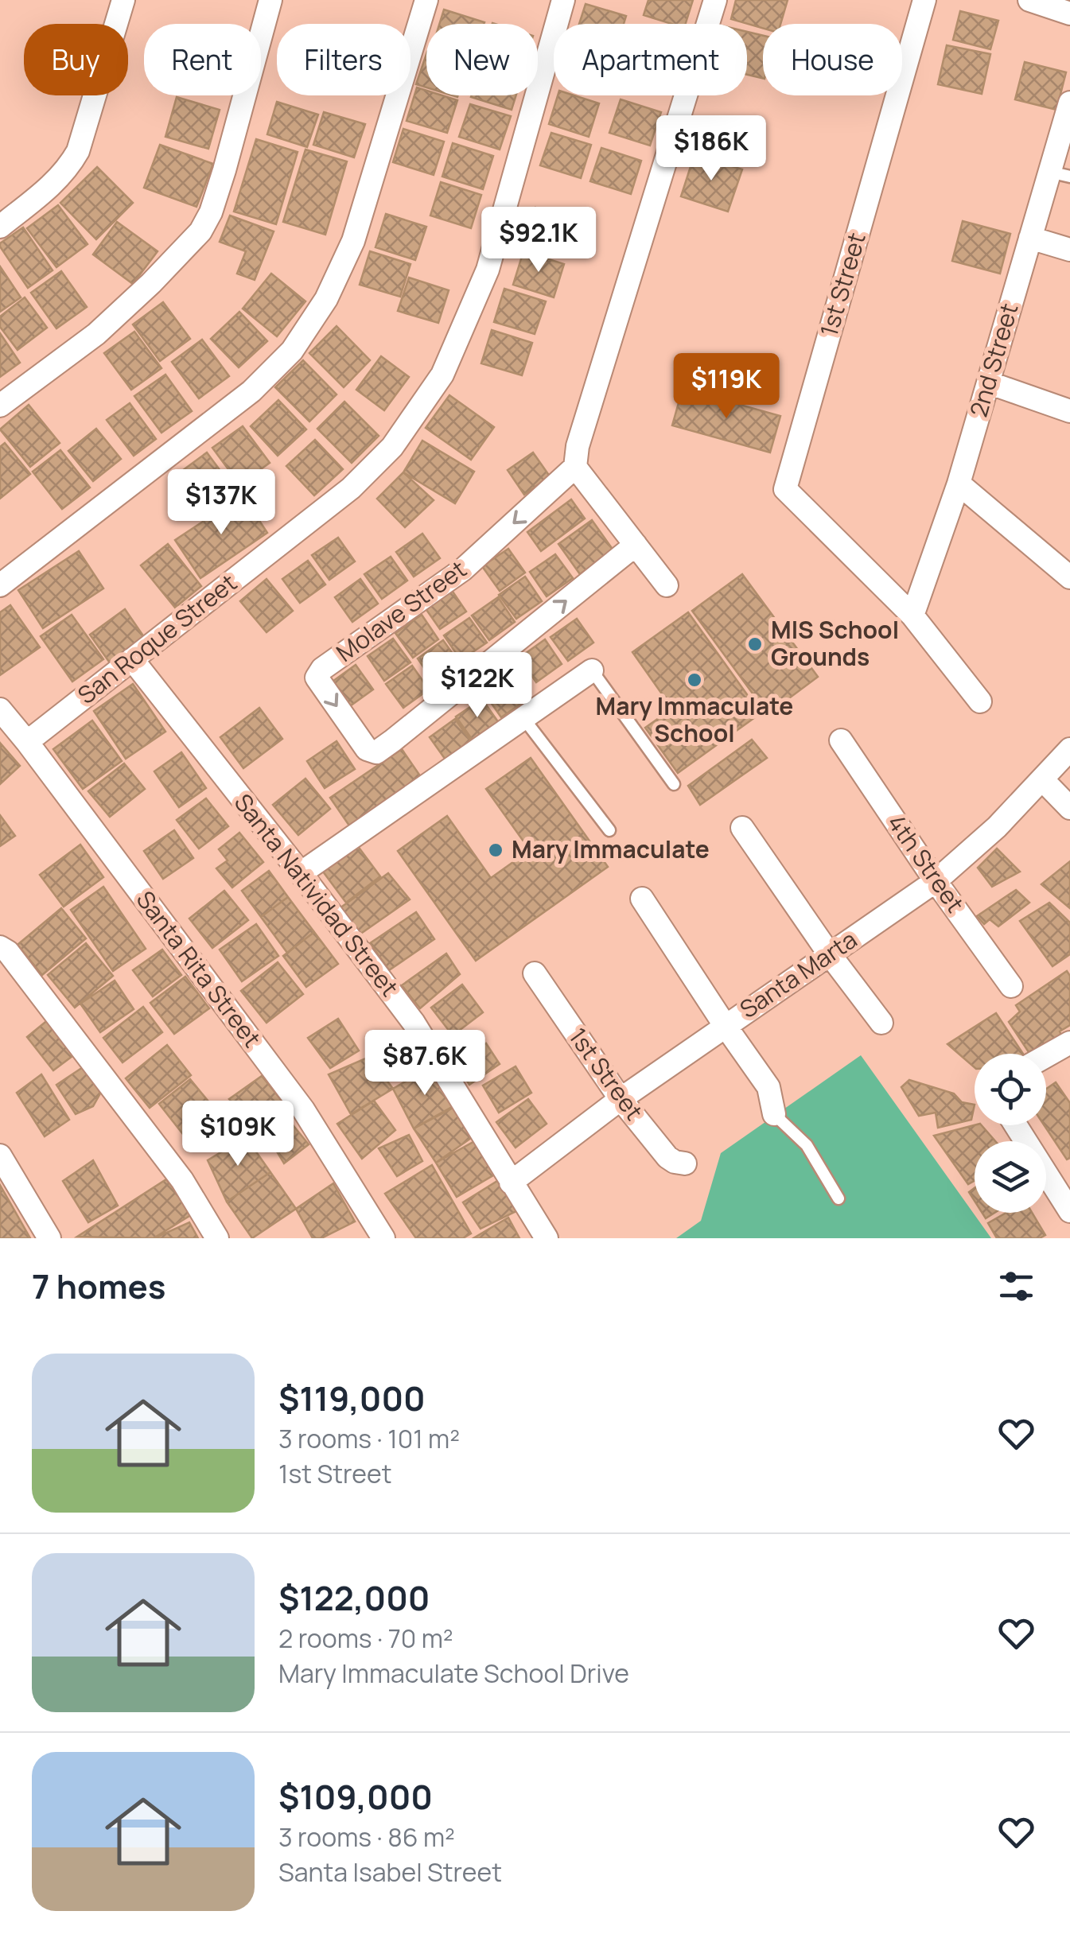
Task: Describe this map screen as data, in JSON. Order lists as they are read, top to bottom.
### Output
{
  "streets": {
    "street": [
      "1st Street",
      "2nd Street",
      "Molave Street",
      "San Roque Street",
      "4th Street",
      "Santa Natividad Street",
      "Santa Rita Street",
      "Santa Marta"
    ]
  },
  "crossings": [
    ["1st Street", "2nd Street"],
    ["1st Street", "Santa Marta"],
    ["San Roque Street", "Santa Natividad Street"],
    ["San Roque Street", "Santa Rita Street"],
    ["4th Street", "Santa Marta"],
    ["Santa Natividad Street", "Santa Marta"]
  ],
  "places": ["MIS School Grounds", "Mary Immaculate School", "Mary Immaculate"],
  "page": {
    "chip": [
      "Buy",
      "Rent",
      "Filters",
      "New",
      "Apartment",
      "House"
    ],
    "price": [
      "$186K",
      "$92.1K",
      "$119K",
      "$137K",
      "$122K",
      "$87.6K",
      "$109K"
    ],
    "heading": "7 homes",
    "list": [
      {
        "name": "$119,000",
        "note": "3 rooms · 101 m² · 1st Street"
      },
      {
        "name": "$122,000",
        "note": "2 rooms · 70 m² · Mary Immaculate School Drive"
      },
      {
        "name": "$109,000",
        "note": "3 rooms · 86 m² · Santa Isabel Street"
      }
    ]
  }
}
